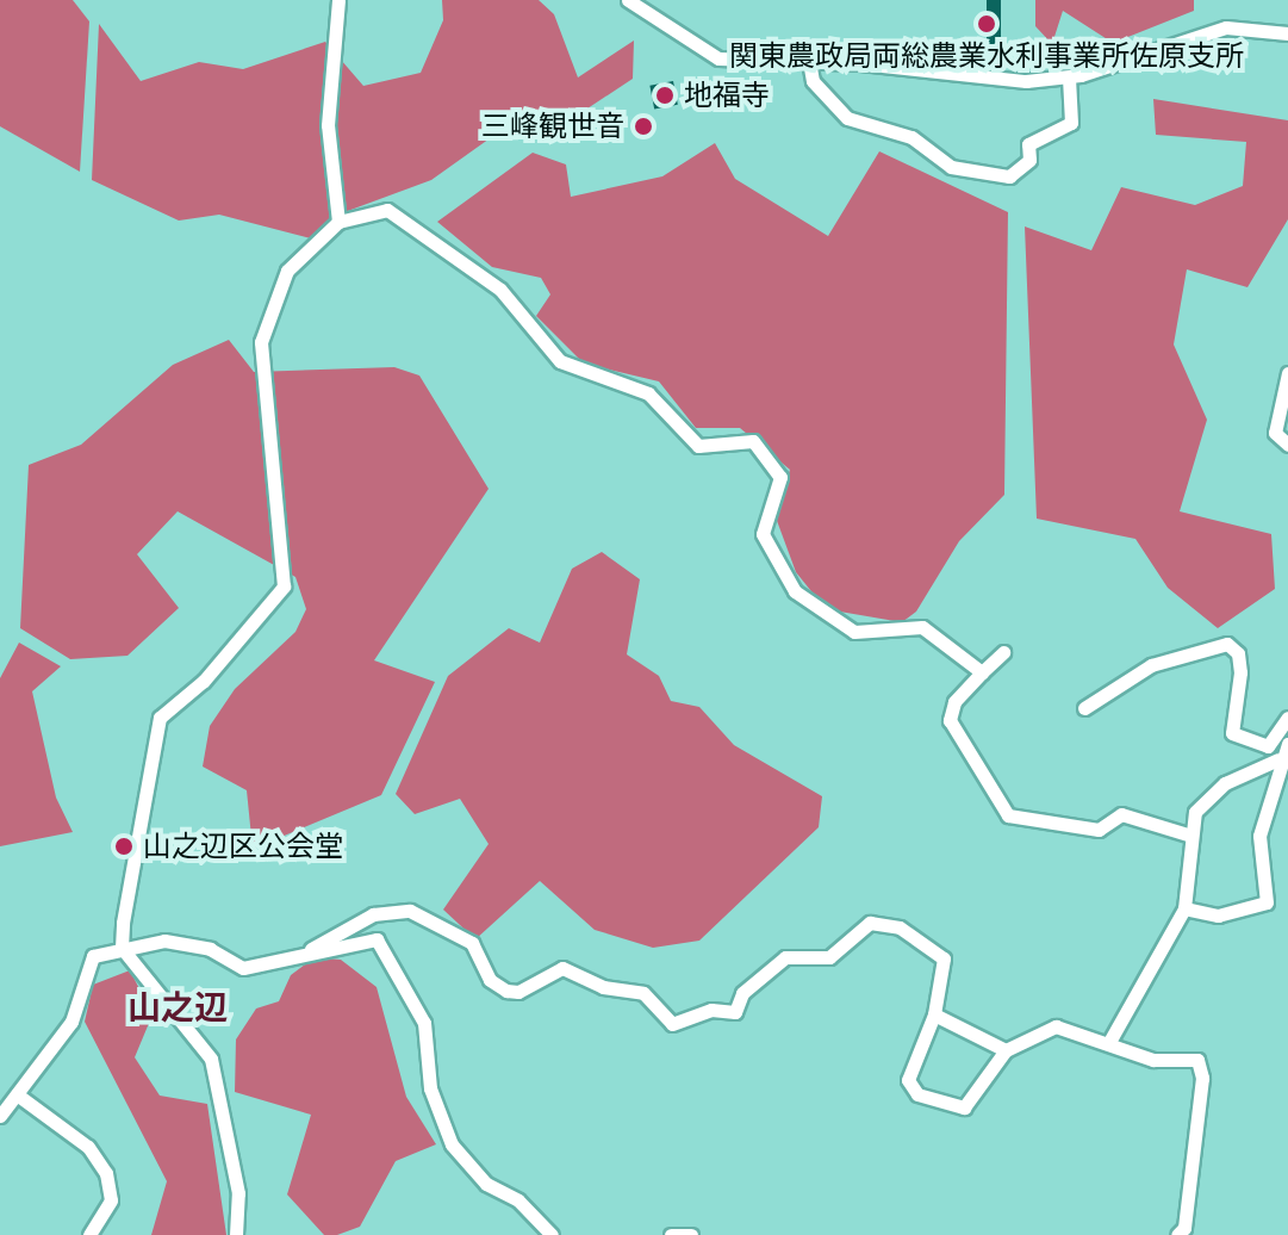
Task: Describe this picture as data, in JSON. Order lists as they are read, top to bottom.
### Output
{
  "districts": ["山之辺"],
  "places": [
    "関東農政局両総農業水利事業所佐原支所",
    "地福寺",
    "三峰観世音",
    "山之辺区公会堂"
  ]
}
